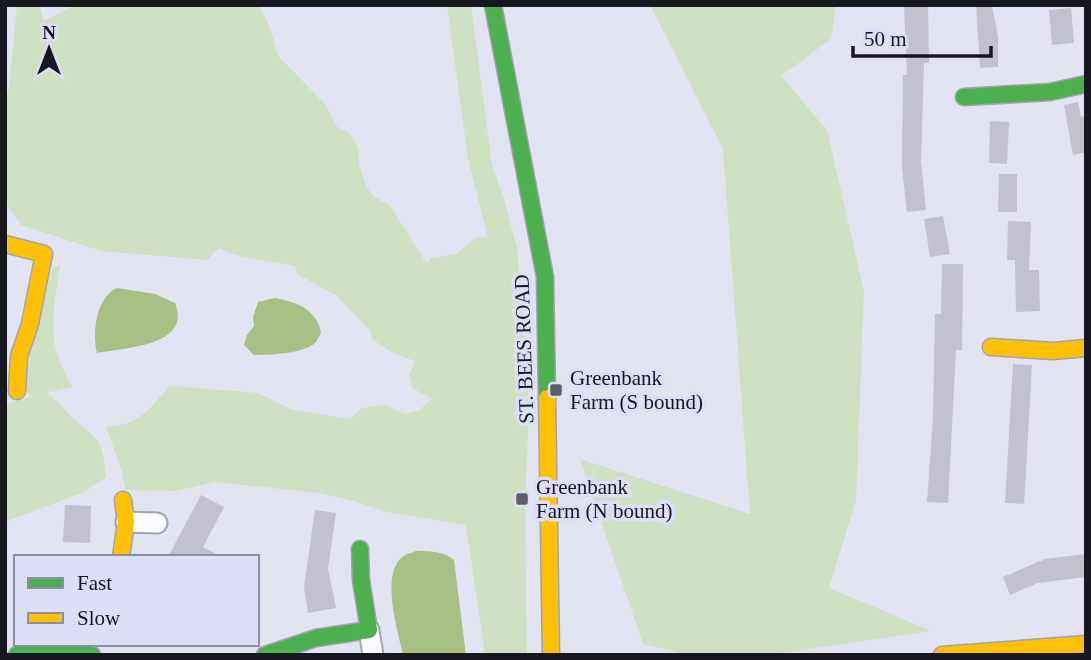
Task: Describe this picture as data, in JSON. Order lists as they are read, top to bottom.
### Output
{
  "streets": {
    "street": ["ST. BEES ROAD"]
  },
  "places": {
    "transit": ["Greenbank Farm (S bound)", "Greenbank Farm (N bound)"]
  },
  "legend": ["Fast", "Slow"],
  "scale_bar": "50 m",
  "north": "top"
}
